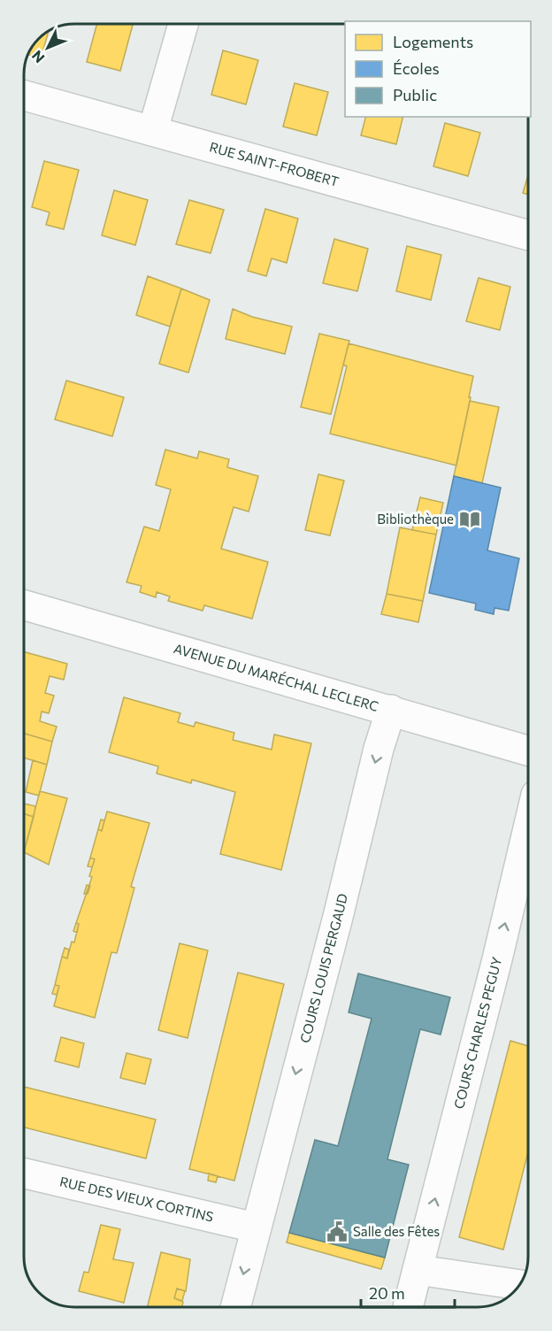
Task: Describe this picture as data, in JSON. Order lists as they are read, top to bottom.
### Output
{
  "streets": {
    "street": [
      "RUE SAINT-FROBERT",
      "AVENUE DU MARÉCHAL LECLERC",
      "COURS LOUIS PERGAUD",
      "COURS CHARLES PEGUY",
      "RUE DES VIEUX CORTINS"
    ]
  },
  "crossings": [
    ["AVENUE DU MARÉCHAL LECLERC", "COURS LOUIS PERGAUD"],
    ["COURS LOUIS PERGAUD", "RUE DES VIEUX CORTINS"]
  ],
  "one_way": ["COURS LOUIS PERGAUD", "COURS CHARLES PEGUY"],
  "places": {
    "library": ["Bibliothèque"],
    "public building": ["Salle des Fêtes"]
  },
  "legend": ["Logements", "Écoles", "Public"],
  "scale_bar": "20 m",
  "north": "bottom left"
}
